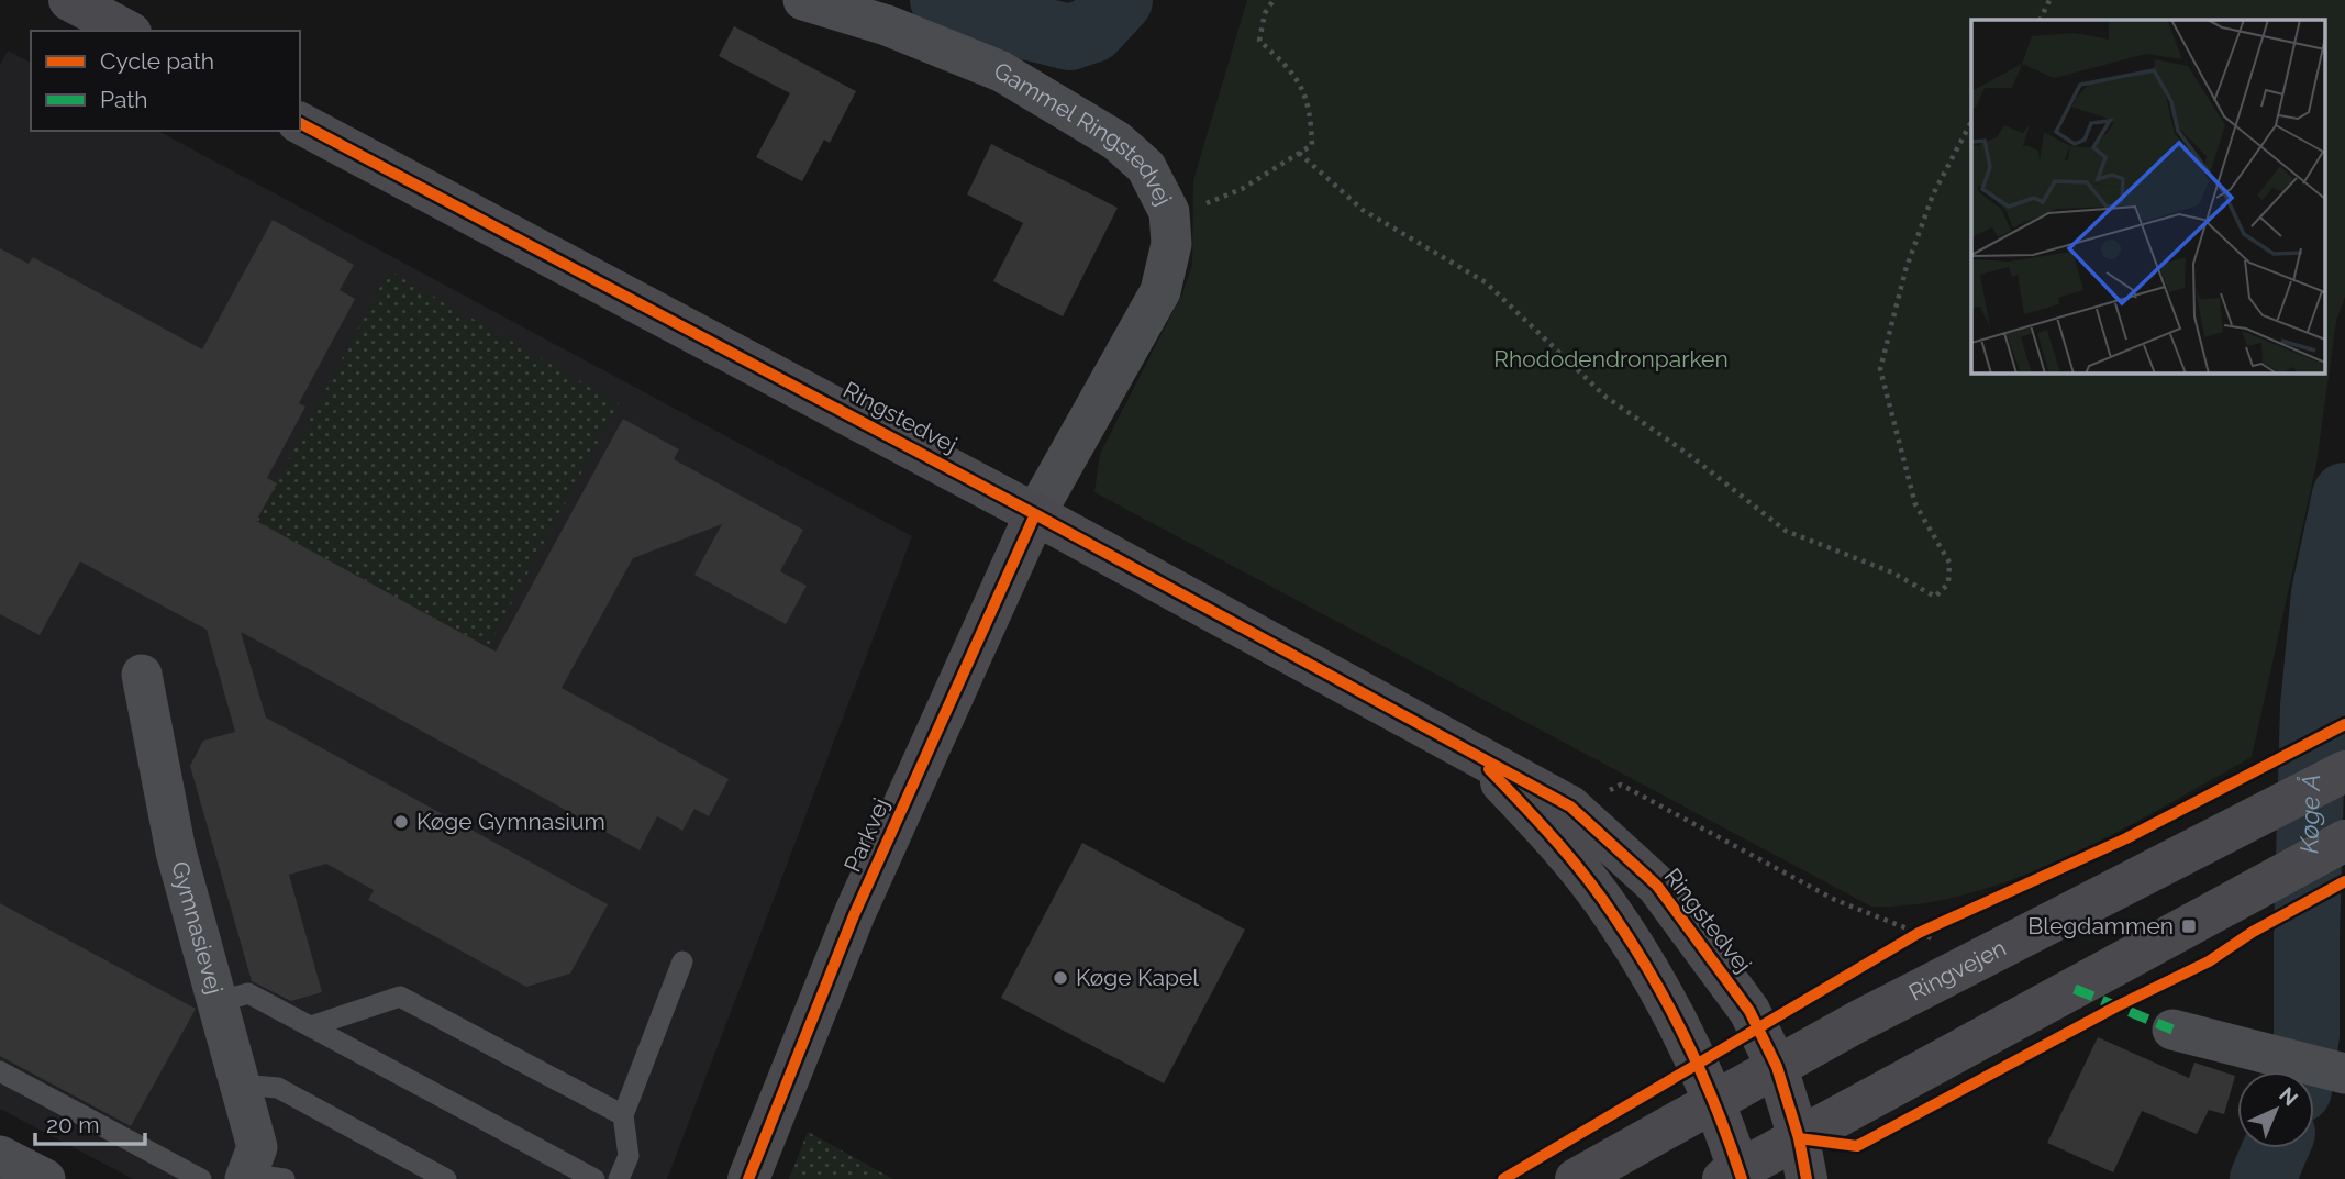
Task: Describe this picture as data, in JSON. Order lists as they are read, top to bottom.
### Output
{
  "streets": {
    "main road": ["Ringstedvej", "Parkvej", "Ringvejen"],
    "street": ["Gammel Ringstedvej", "Gymnasievej"]
  },
  "crossings": [
    ["Gammel Ringstedvej", "Ringstedvej"],
    ["Gammel Ringstedvej", "Parkvej"],
    ["Ringstedvej", "Parkvej"],
    ["Ringstedvej", "Ringvejen"]
  ],
  "water": ["Køge Å"],
  "parks": ["Rhododendronparken"],
  "places": {
    "other": ["Køge Gymnasium", "Køge Kapel"],
    "transit": ["Blegdammen"]
  },
  "legend": ["Cycle path", "Path"],
  "scale_bar": "20 m",
  "north": "top right"
}
